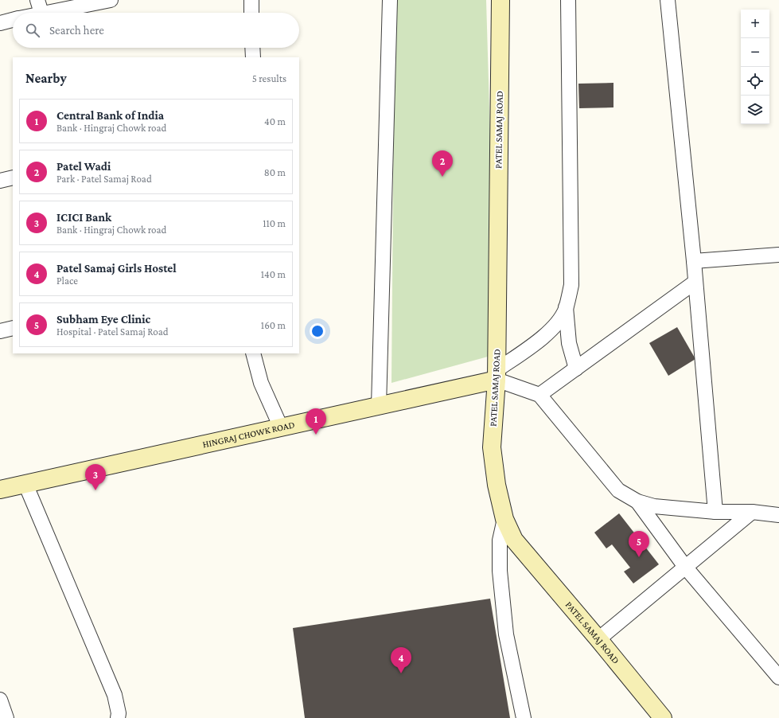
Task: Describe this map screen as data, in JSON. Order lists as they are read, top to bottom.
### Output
{
  "streets": {
    "street": ["PATEL SAMAJ ROAD", "HINGRAJ CHOWK ROAD"]
  },
  "crossings": [
    ["PATEL SAMAJ ROAD", "HINGRAJ CHOWK ROAD"]
  ],
  "page": {
    "map_buttons": ["+", "−"],
    "search": "Search here",
    "heading": ["Nearby", "5 results"],
    "list": [
      {
        "mark": "1",
        "name": "Central Bank of India",
        "note": "Bank · Hingraj Chowk road",
        "value": "40 m"
      },
      {
        "mark": "2",
        "name": "Patel Wadi",
        "note": "Park · Patel Samaj Road",
        "value": "80 m"
      },
      {
        "mark": "3",
        "name": "ICICI Bank",
        "note": "Bank · Hingraj Chowk road",
        "value": "110 m"
      },
      {
        "mark": "4",
        "name": "Patel Samaj Girls Hostel",
        "note": "Place",
        "value": "140 m"
      },
      {
        "mark": "5",
        "name": "Subham Eye Clinic",
        "note": "Hospital · Patel Samaj Road",
        "value": "160 m"
      }
    ],
    "pins": [
      "2",
      "1",
      "3",
      "5",
      "4"
    ]
  }
}
